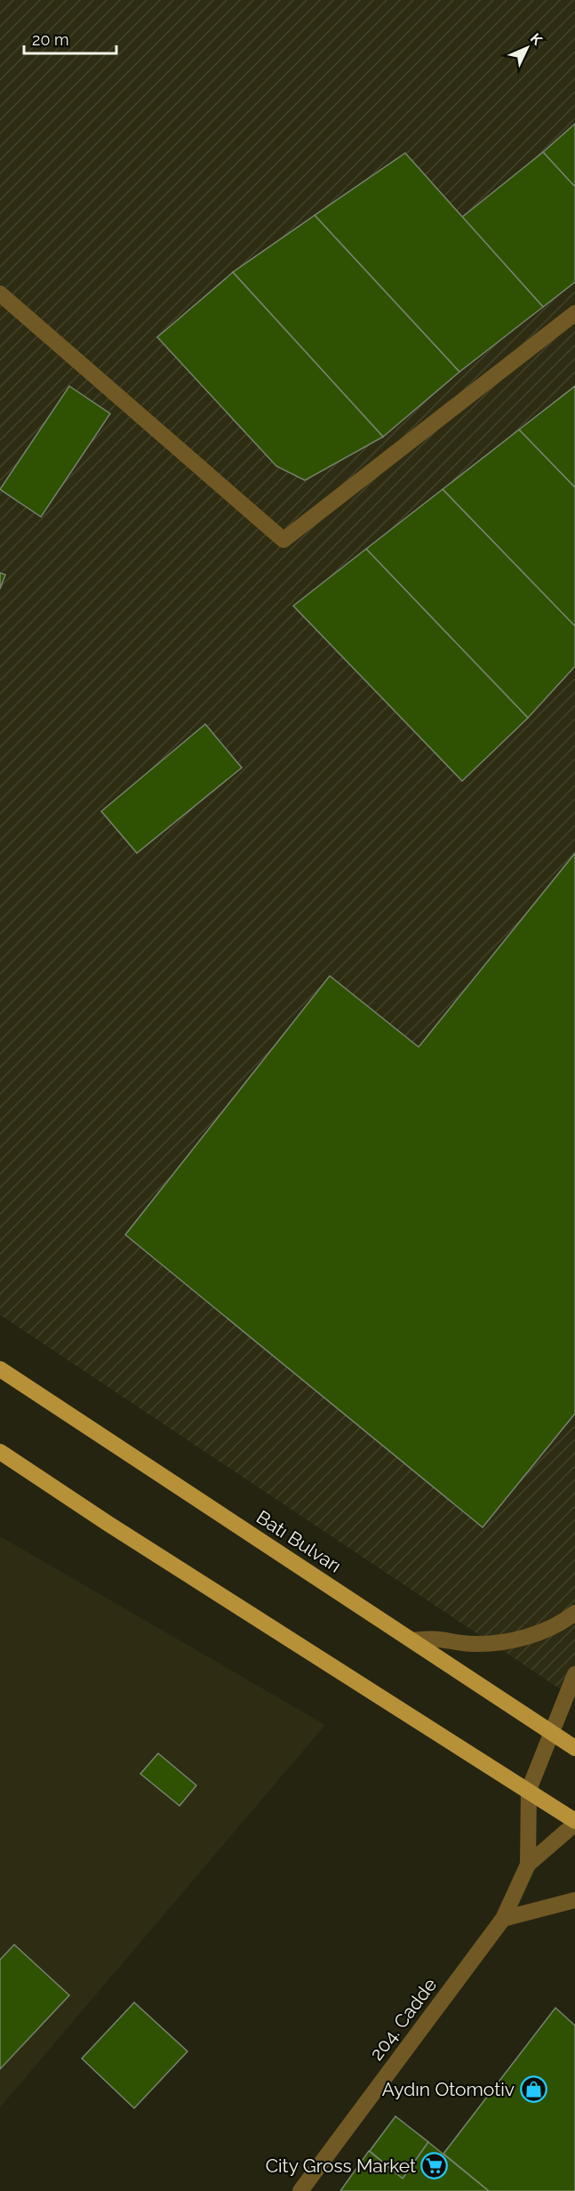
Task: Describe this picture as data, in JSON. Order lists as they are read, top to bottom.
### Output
{
  "streets": {
    "main road": ["Batı Bulvarı"],
    "street": ["204. Cadde"]
  },
  "crossings": [
    ["Batı Bulvarı", "204. Cadde"]
  ],
  "places": {
    "shop": ["Aydın Otomotiv"],
    "supermarket": ["City Gross Market"]
  },
  "scale_bar": "20 m",
  "north": "top right"
}
